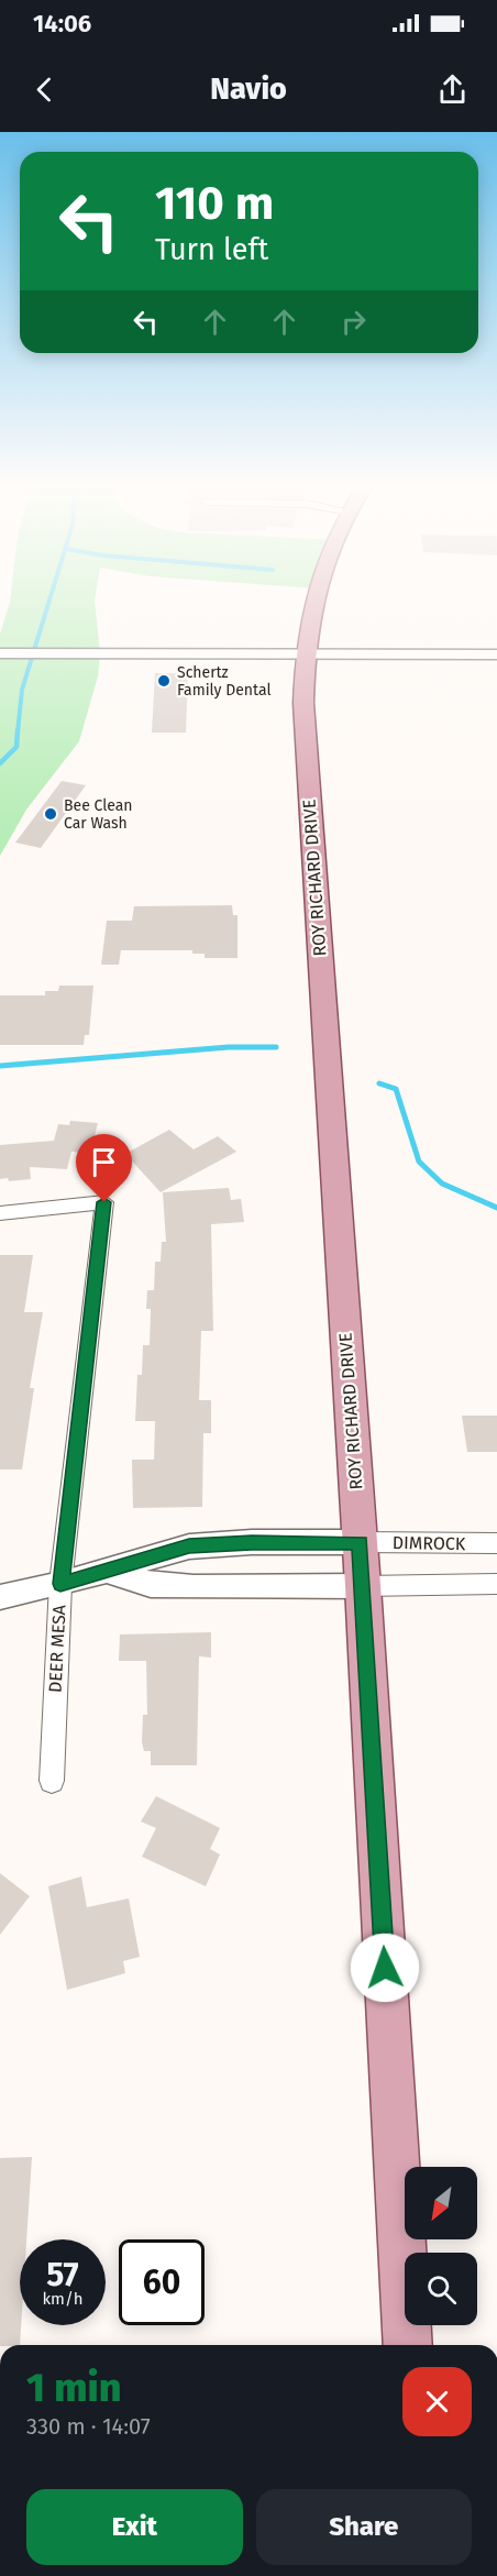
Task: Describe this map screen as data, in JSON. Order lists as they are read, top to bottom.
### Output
{
  "streets": {
    "main road": ["ROY RICHARD DRIVE"],
    "street": ["DIMROCK", "DEER MESA"]
  },
  "crossings": [
    ["ROY RICHARD DRIVE", "DIMROCK"]
  ],
  "places": ["Schertz Family Dental", "Bee Clean Car Wash"],
  "north": "bottom left",
  "page": {
    "status": "14:06",
    "header": "Navio",
    "turn": ["110 m", "Turn left"],
    "speed": "57 km/h",
    "limit": "60",
    "heading": ["1 min", "330 m · 14:07"],
    "buttons": ["Exit", "Share"]
  }
}
